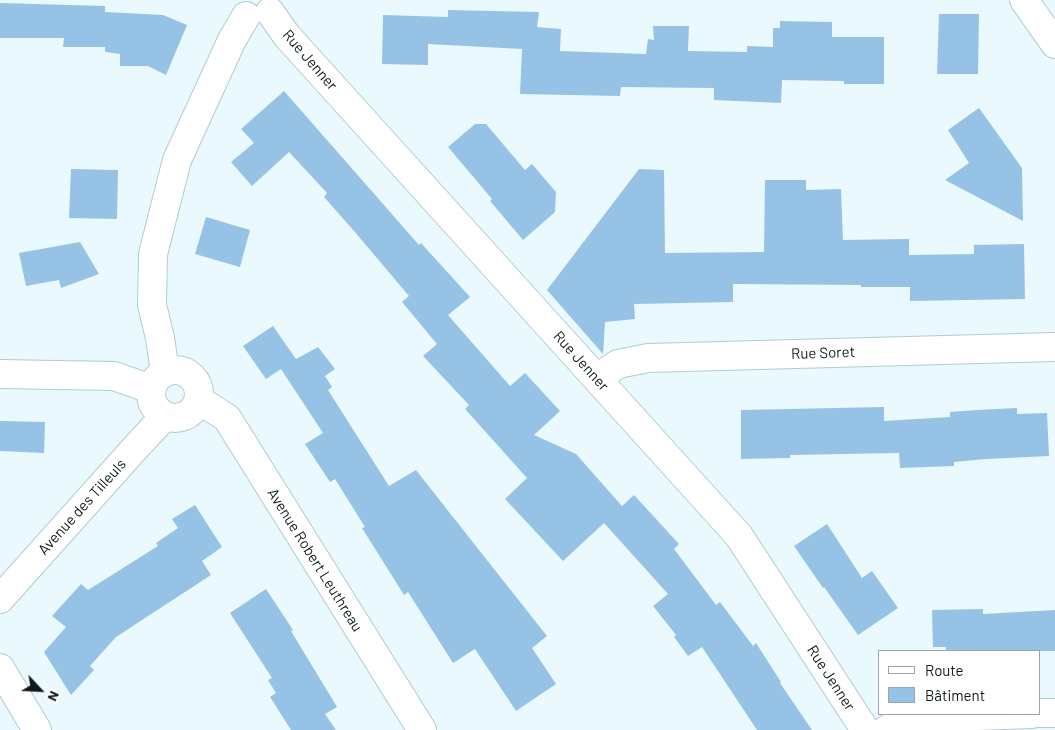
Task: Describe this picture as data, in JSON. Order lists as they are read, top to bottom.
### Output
{
  "streets": {
    "street": [
      "Rue Jenner",
      "Rue Soret",
      "Avenue des Tilleuls",
      "Avenue Robert Leuthreau"
    ]
  },
  "crossings": [
    ["Rue Jenner", "Rue Soret"],
    ["Avenue des Tilleuls", "Avenue Robert Leuthreau"]
  ],
  "legend": ["Route", "Bâtiment"],
  "north": "bottom right"
}
